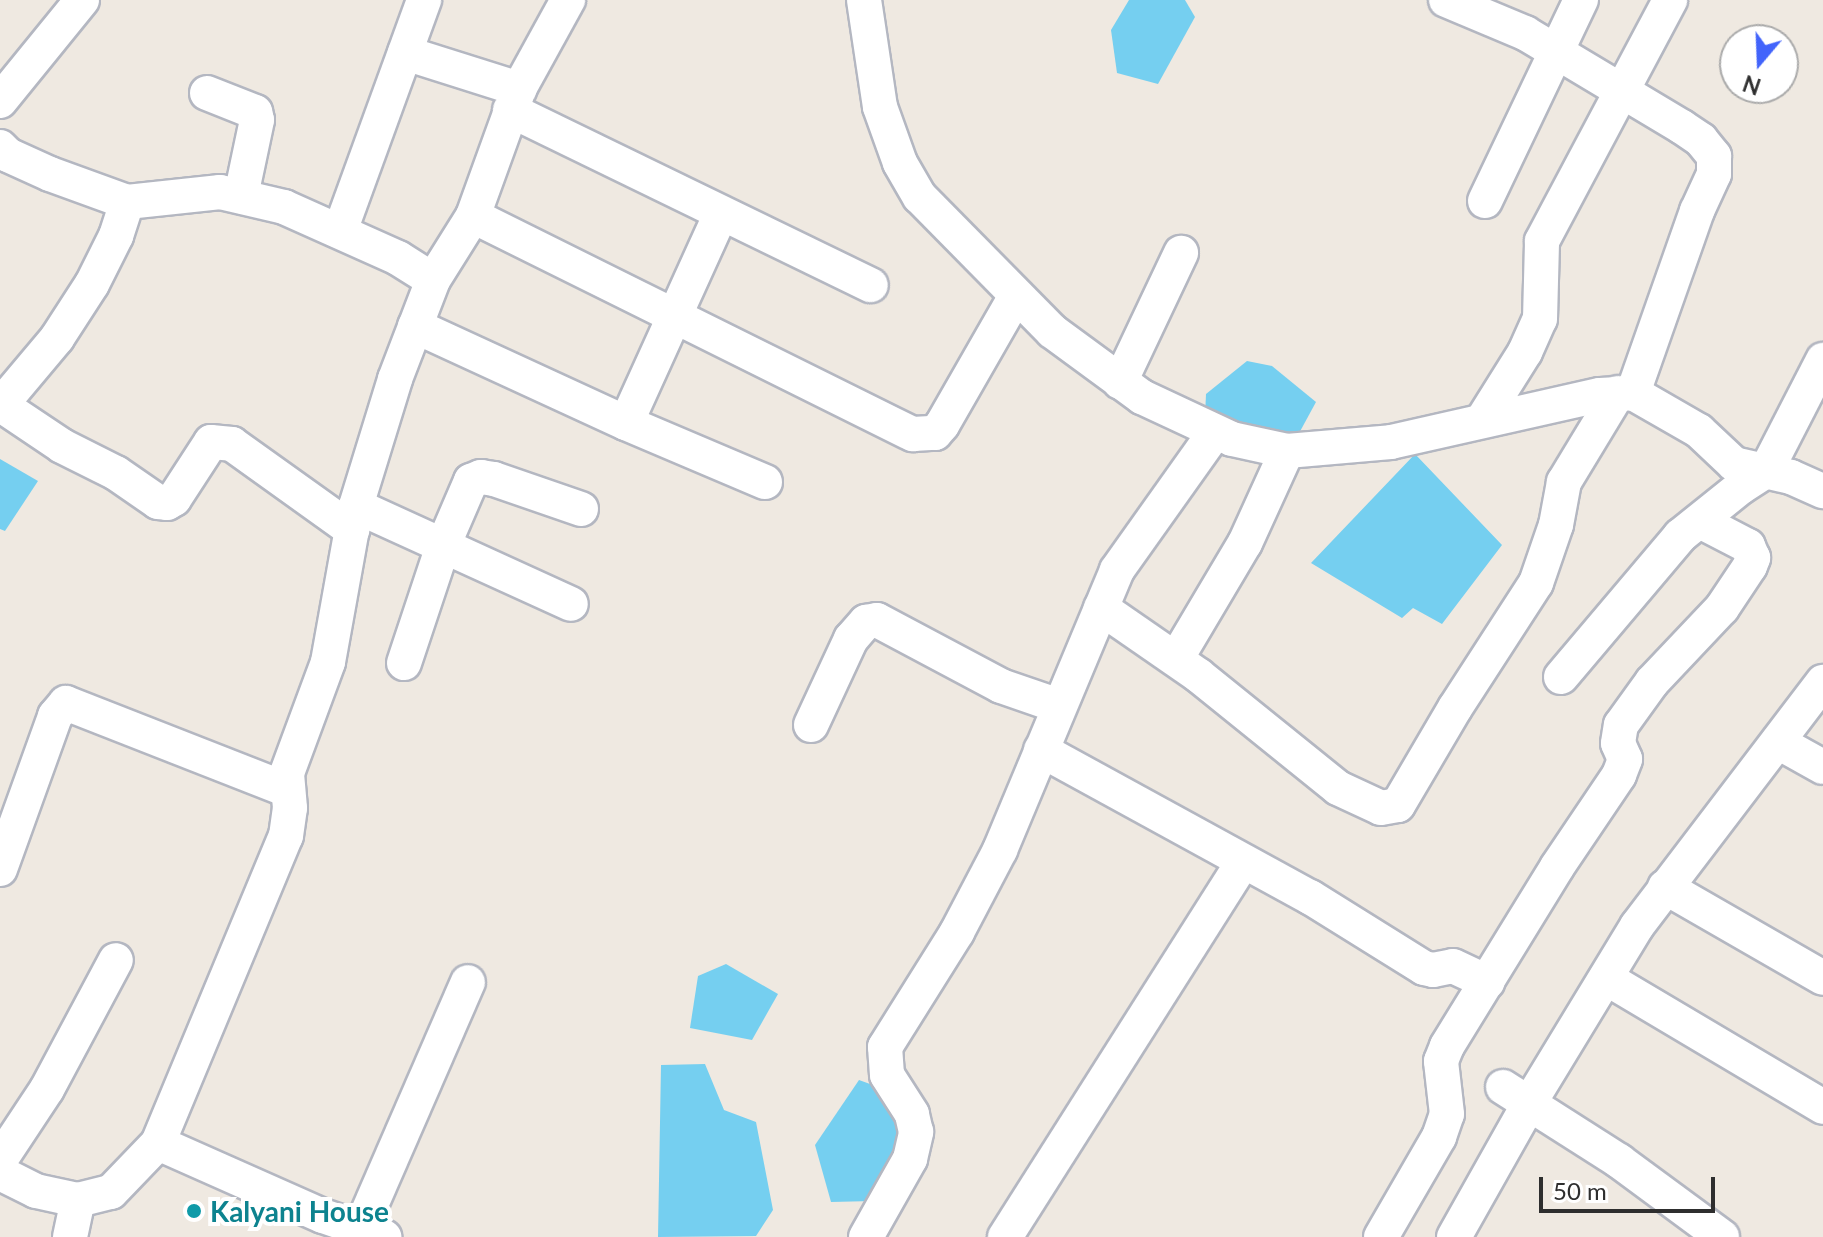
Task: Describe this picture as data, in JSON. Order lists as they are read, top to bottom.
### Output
{
  "places": ["Kalyani House"],
  "scale_bar": "50 m",
  "north": "bottom"
}
